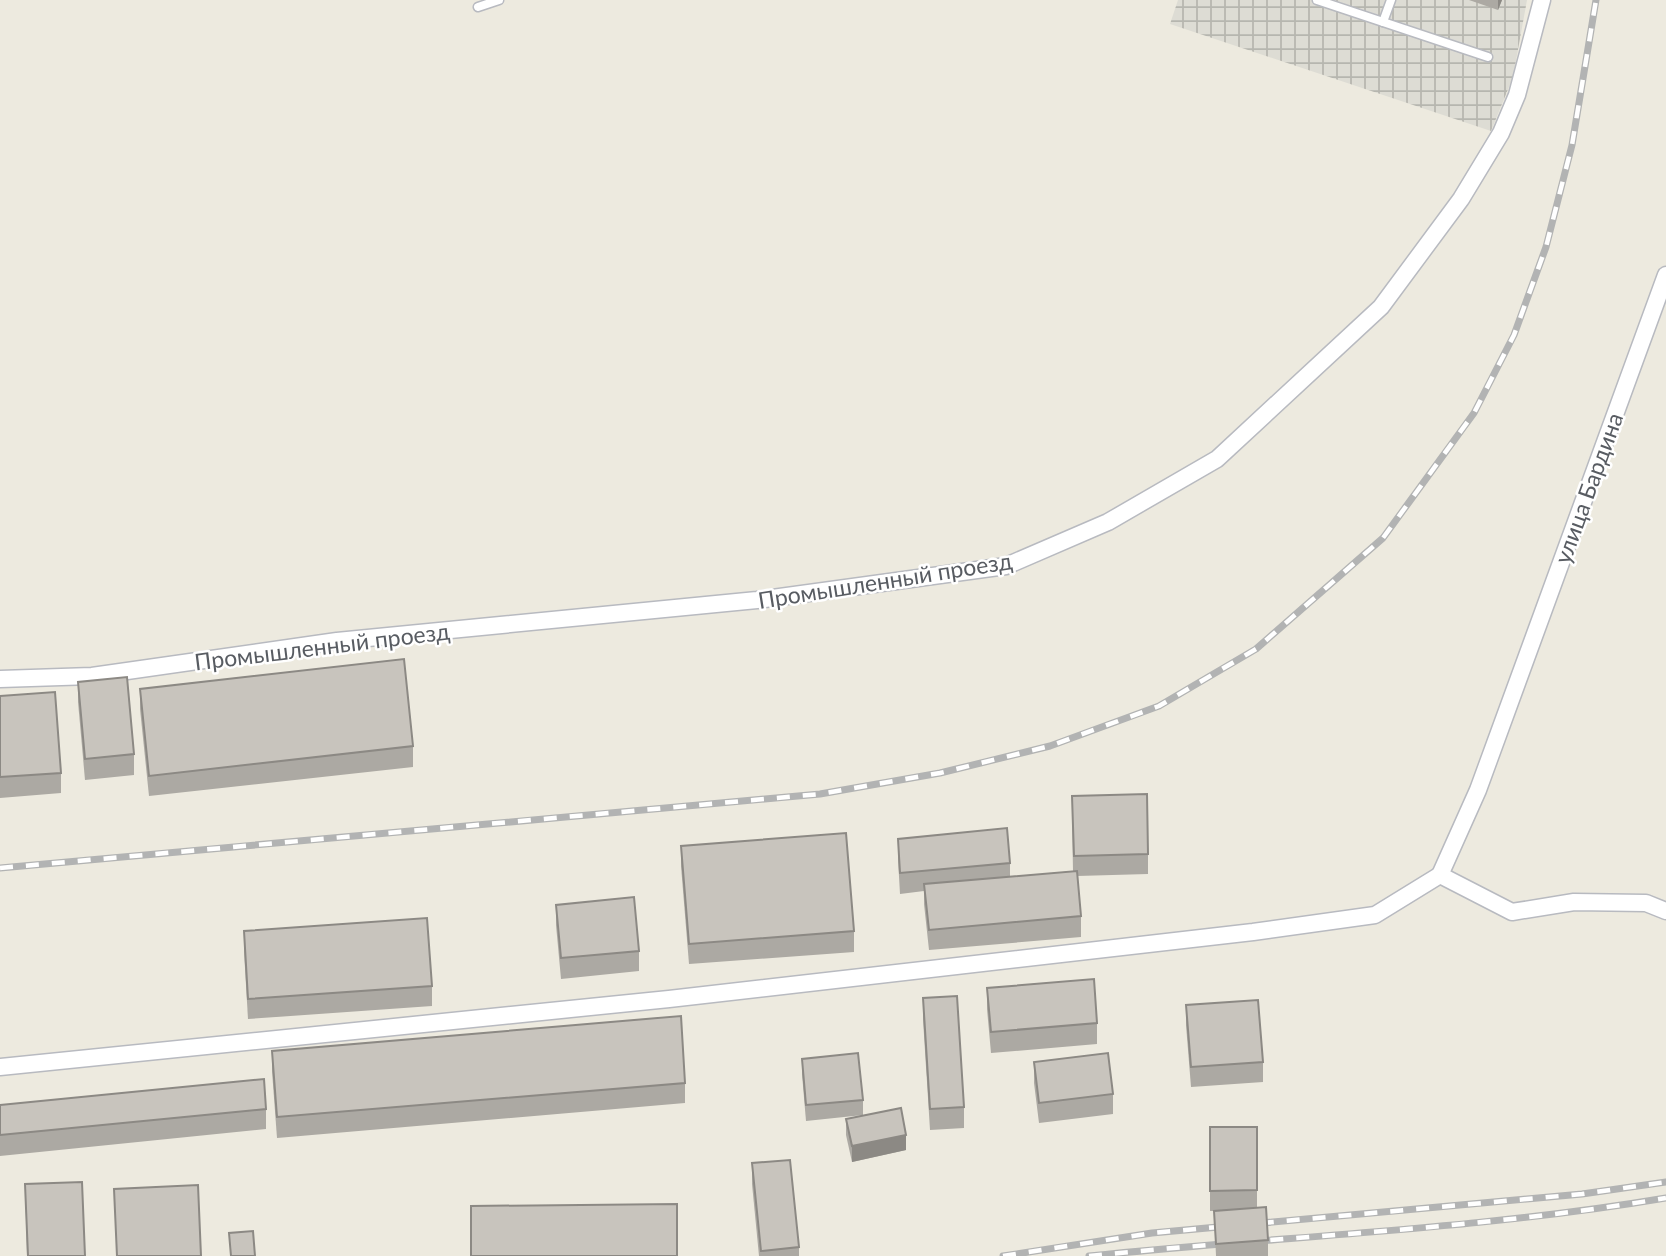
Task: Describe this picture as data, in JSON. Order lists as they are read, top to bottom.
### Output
{
  "streets": {
    "street": ["улица Бардина", "Промышленный проезд"]
  }
}
